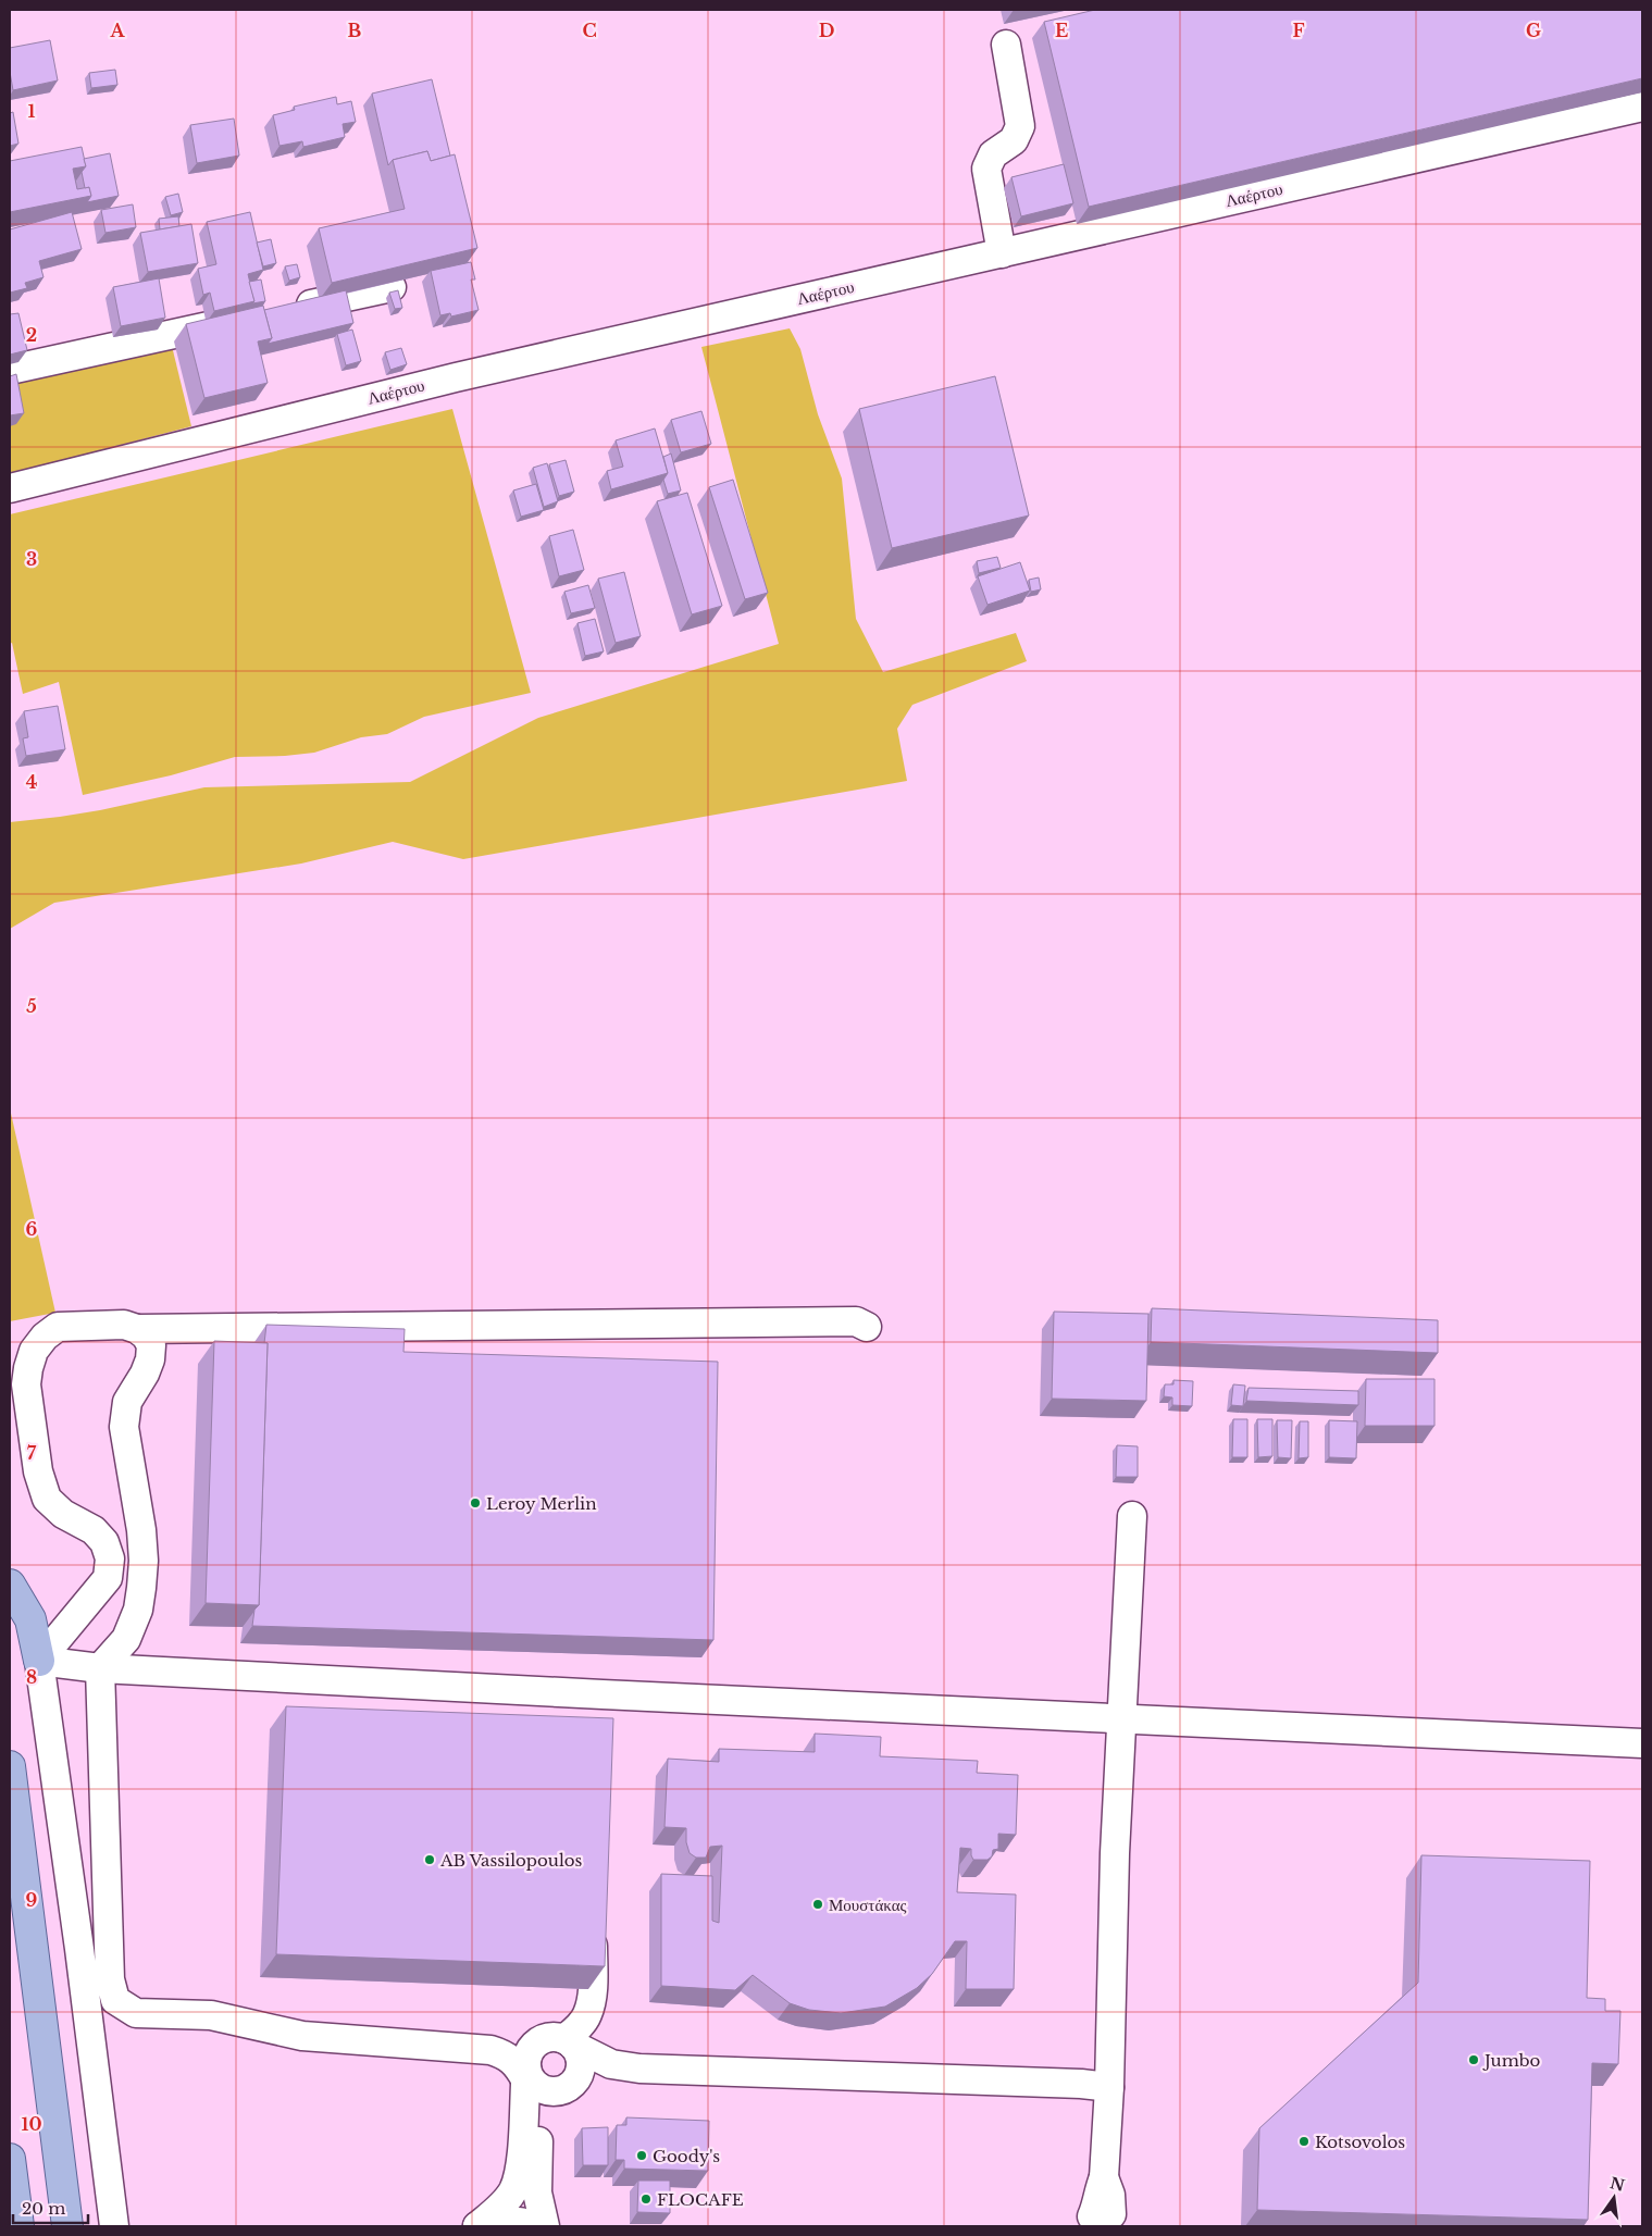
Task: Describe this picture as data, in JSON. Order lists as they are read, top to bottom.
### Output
{
  "streets": {
    "street": ["Λαέρτου"]
  },
  "places": [
    "Leroy Merlin",
    "AB Vassilopoulos",
    "Μουστάκας",
    "Jumbo",
    "Kotsovolos",
    "Goody's",
    "FLOCAFE"
  ],
  "scale_bar": "20 m",
  "north": "top",
  "grid": {
    "columns": [
      "A",
      "B",
      "C",
      "D",
      "E",
      "F",
      "G"
    ],
    "rows": [
      "1",
      "2",
      "3",
      "4",
      "5",
      "6",
      "7",
      "8",
      "9",
      "10"
    ]
  }
}
